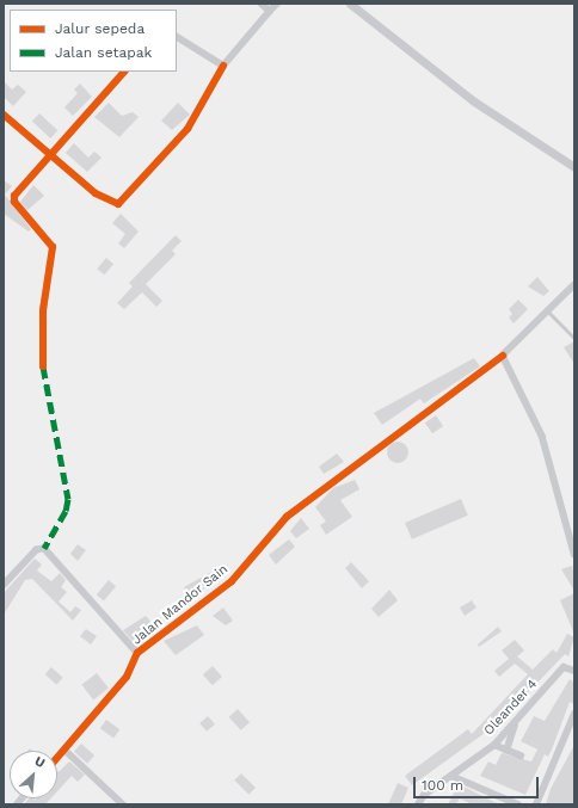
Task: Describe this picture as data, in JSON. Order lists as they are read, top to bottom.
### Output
{
  "streets": {
    "street": ["Jalan Mandor Sain", "Oleander 4"]
  },
  "legend": ["Jalur sepeda", "Jalan setapak"],
  "scale_bar": "100 m",
  "north": "top right"
}
